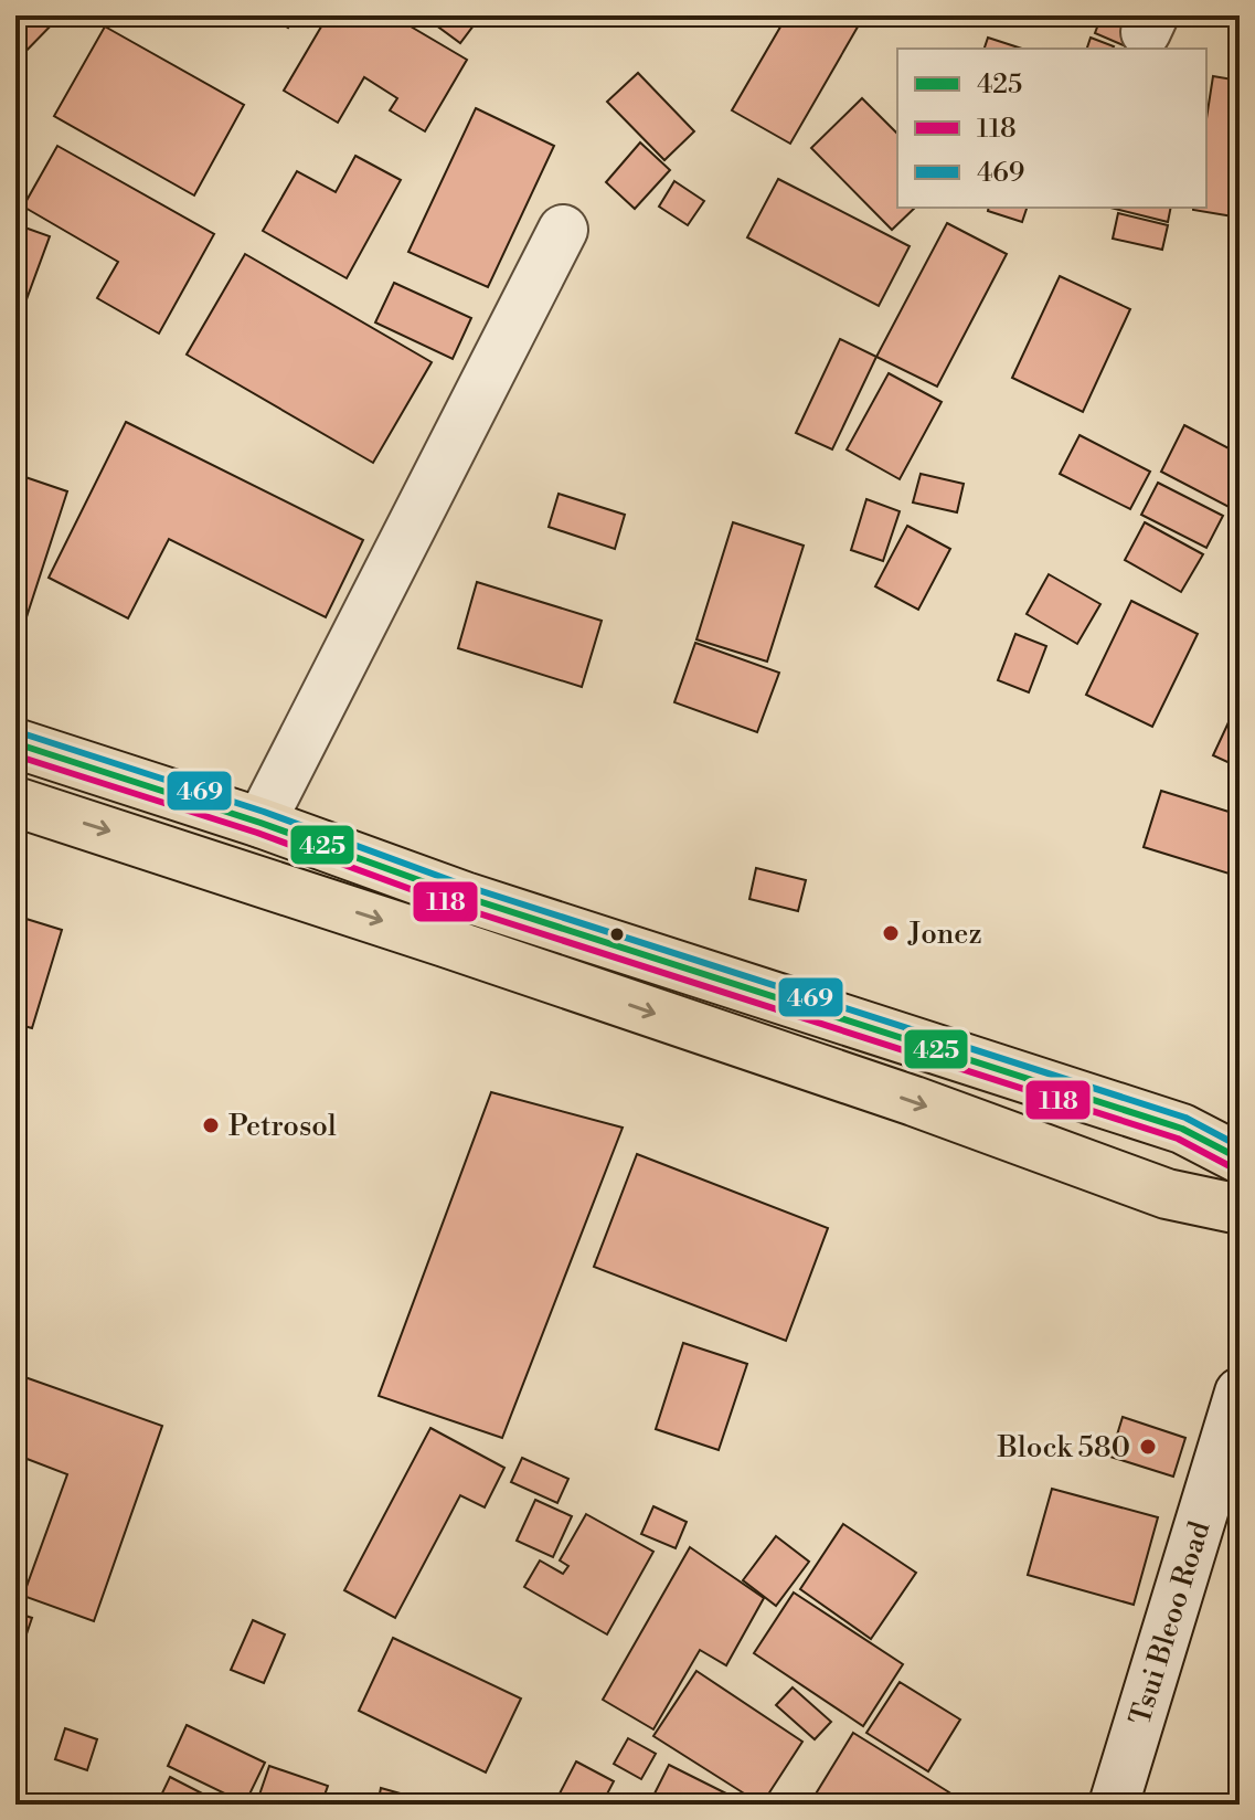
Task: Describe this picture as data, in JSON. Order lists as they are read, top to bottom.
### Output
{
  "streets": {
    "street": ["Tsui Bleoo Road"]
  },
  "places": ["Jonez", "Petrosol", "Block 580"],
  "lines": ["transit line 469", "transit line 425", "transit line 118"],
  "legend": ["425", "118", "469"]
}
